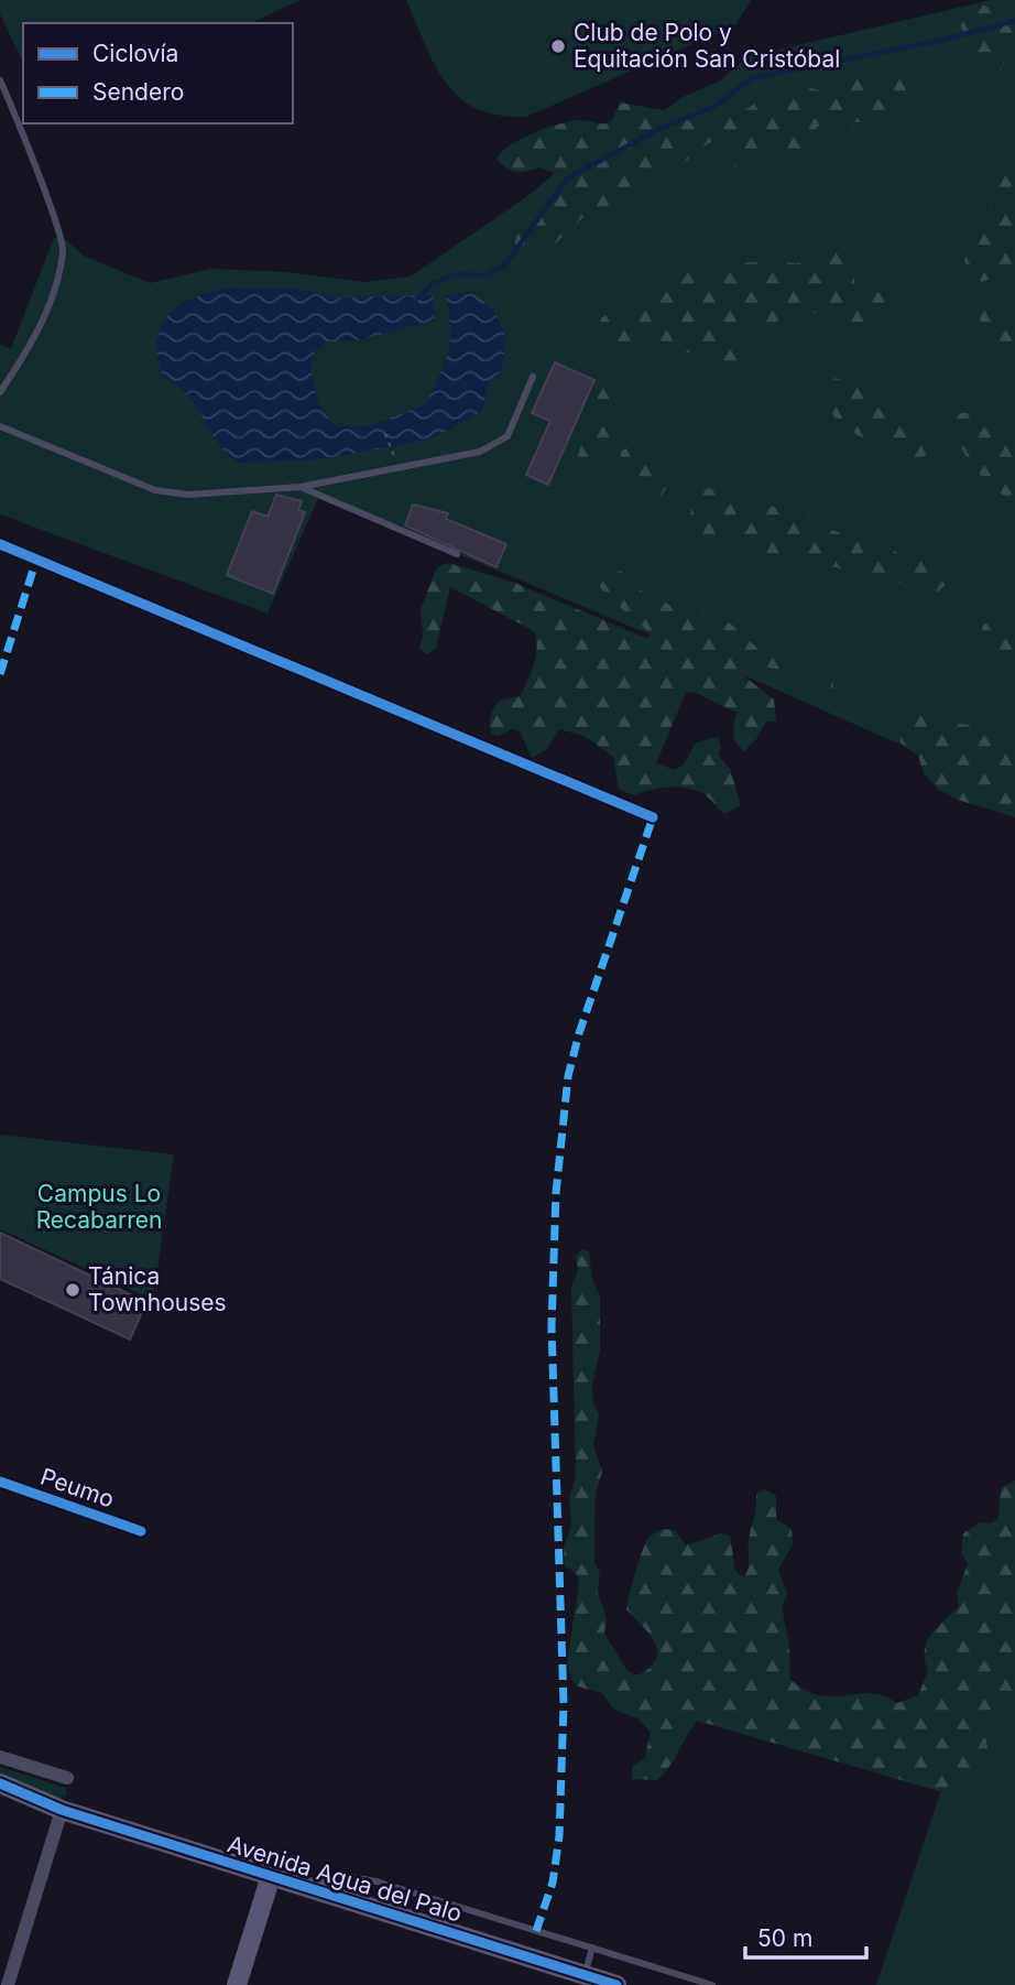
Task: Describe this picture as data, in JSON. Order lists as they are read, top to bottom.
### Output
{
  "streets": {
    "street": ["Peumo", "Avenida Agua del Palo"]
  },
  "parks": ["Campus Lo Recabarren"],
  "places": ["Club de Polo y Equitación San Cristóbal", "Tánica Townhouses"],
  "legend": ["Ciclovía", "Sendero"],
  "scale_bar": "50 m"
}
